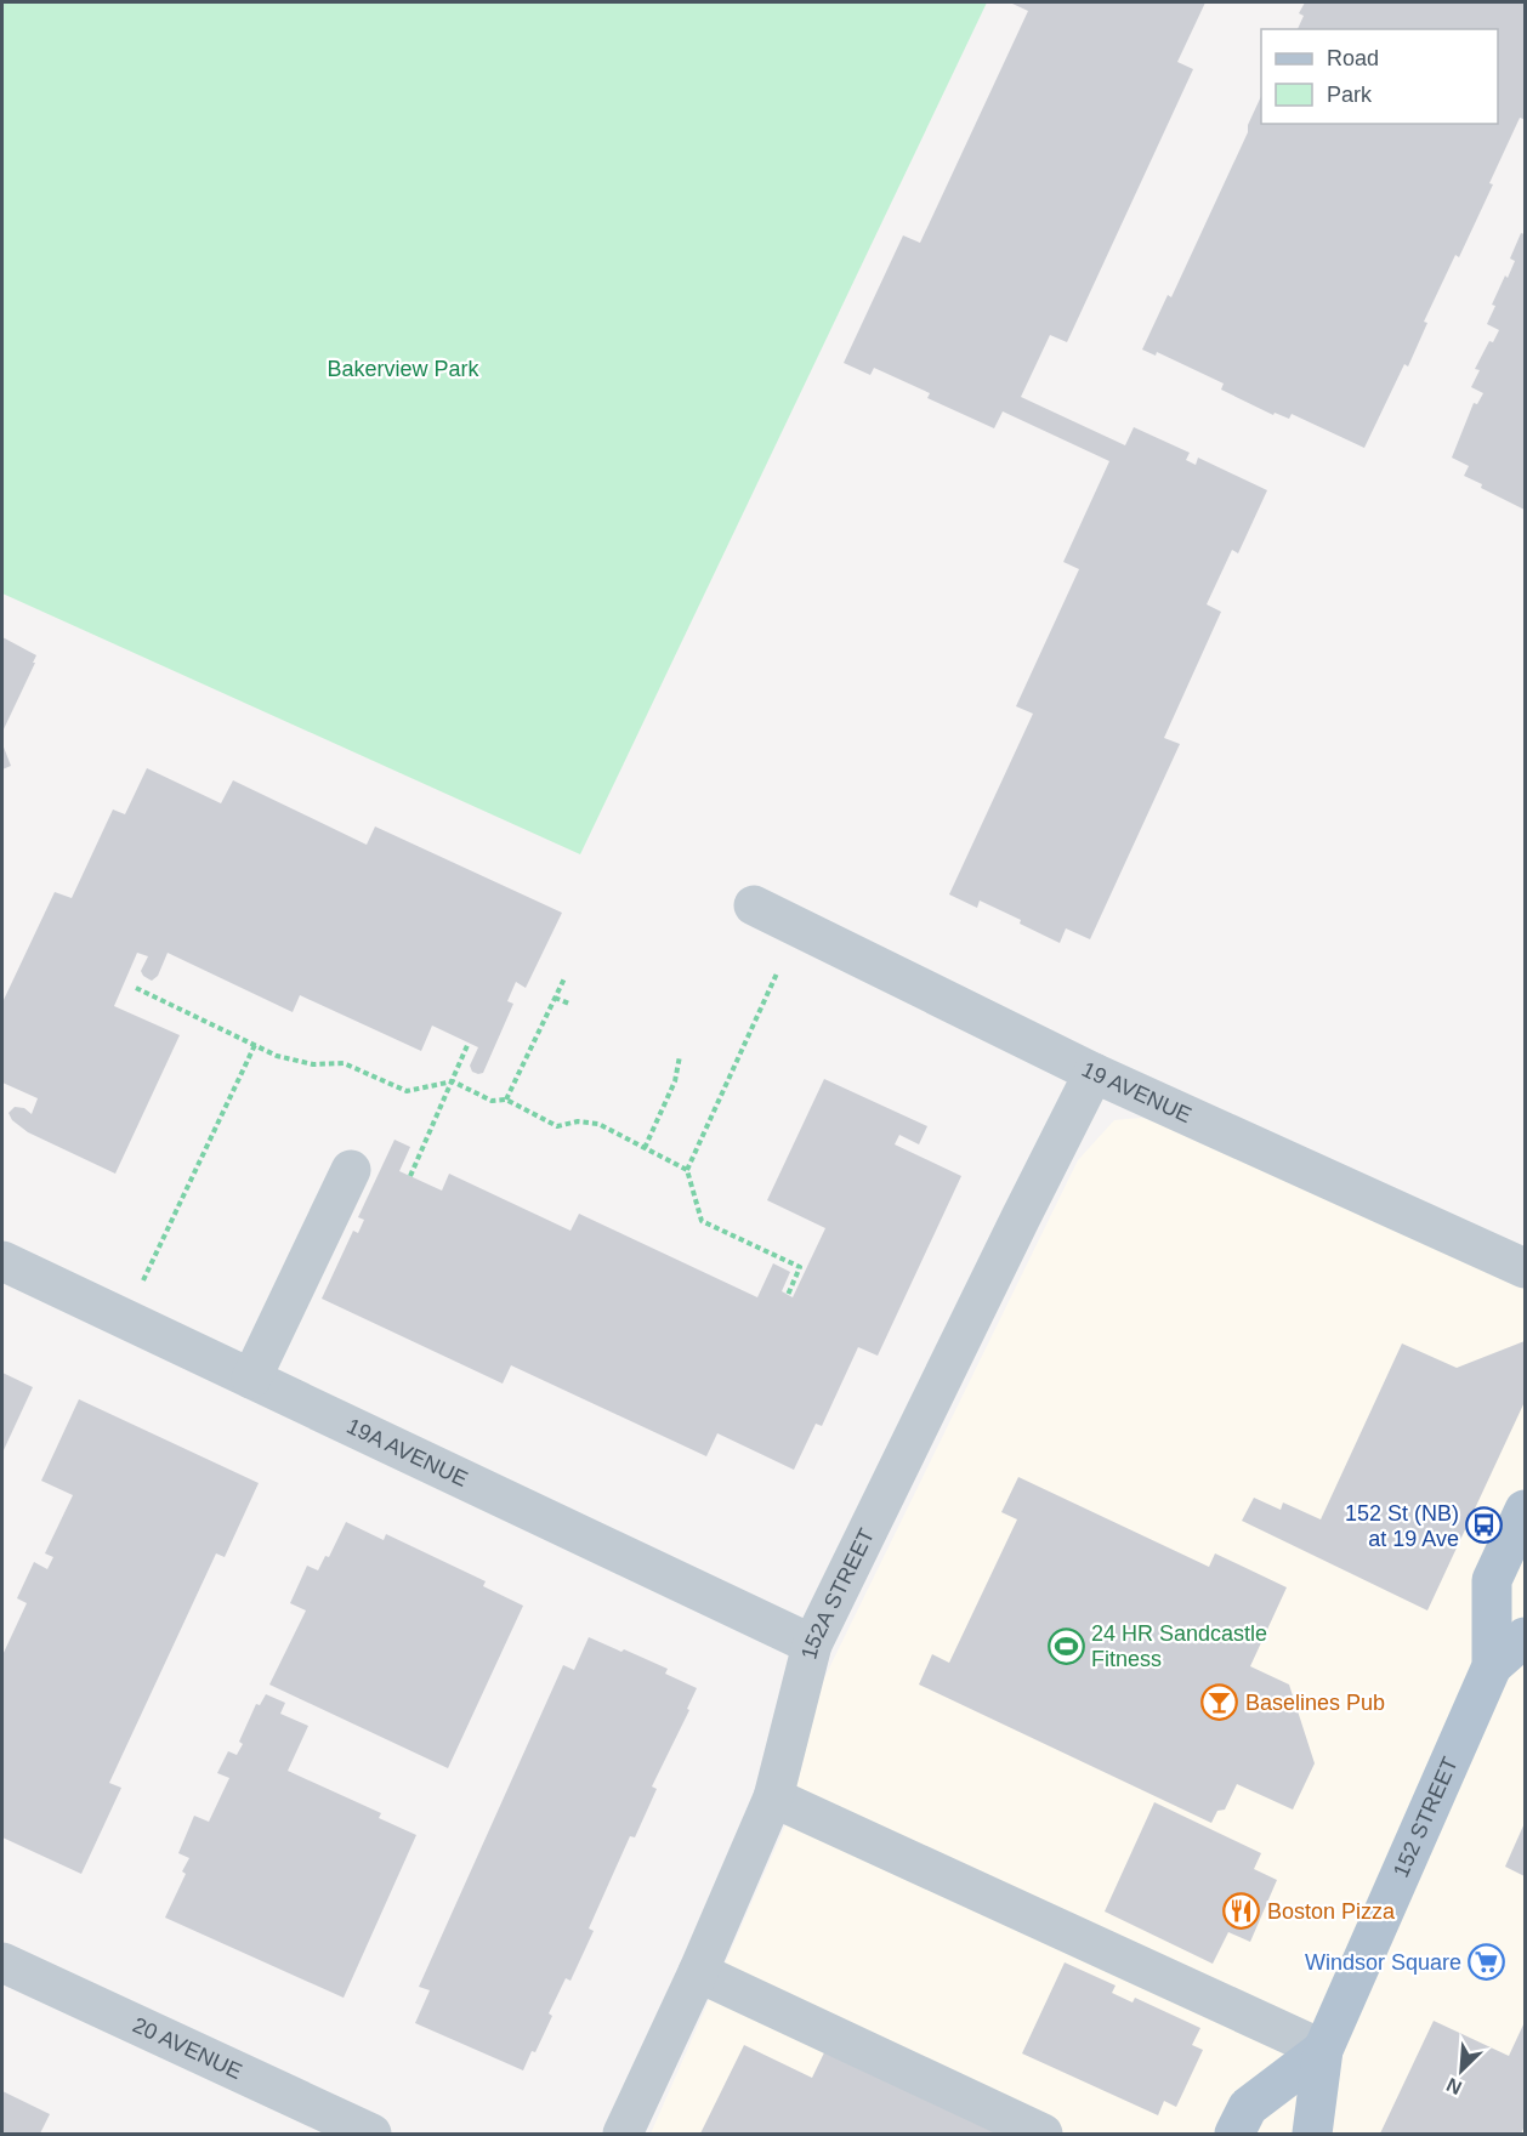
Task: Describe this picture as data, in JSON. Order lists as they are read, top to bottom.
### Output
{
  "streets": {
    "main road": ["152 STREET"],
    "street": [
      "19 AVENUE",
      "19A AVENUE",
      "152A STREET",
      "20 AVENUE"
    ]
  },
  "crossings": [
    ["19 AVENUE", "152A STREET"],
    ["19A AVENUE", "152A STREET"]
  ],
  "parks": ["Bakerview Park"],
  "places": {
    "bus stop": ["152 St (NB) at 19 Ave"],
    "sports": ["24 HR Sandcastle Fitness"],
    "bar": ["Baselines Pub"],
    "restaurant": ["Boston Pizza"],
    "supermarket": ["Windsor Square"]
  },
  "legend": ["Road", "Park"],
  "north": "bottom left"
}
